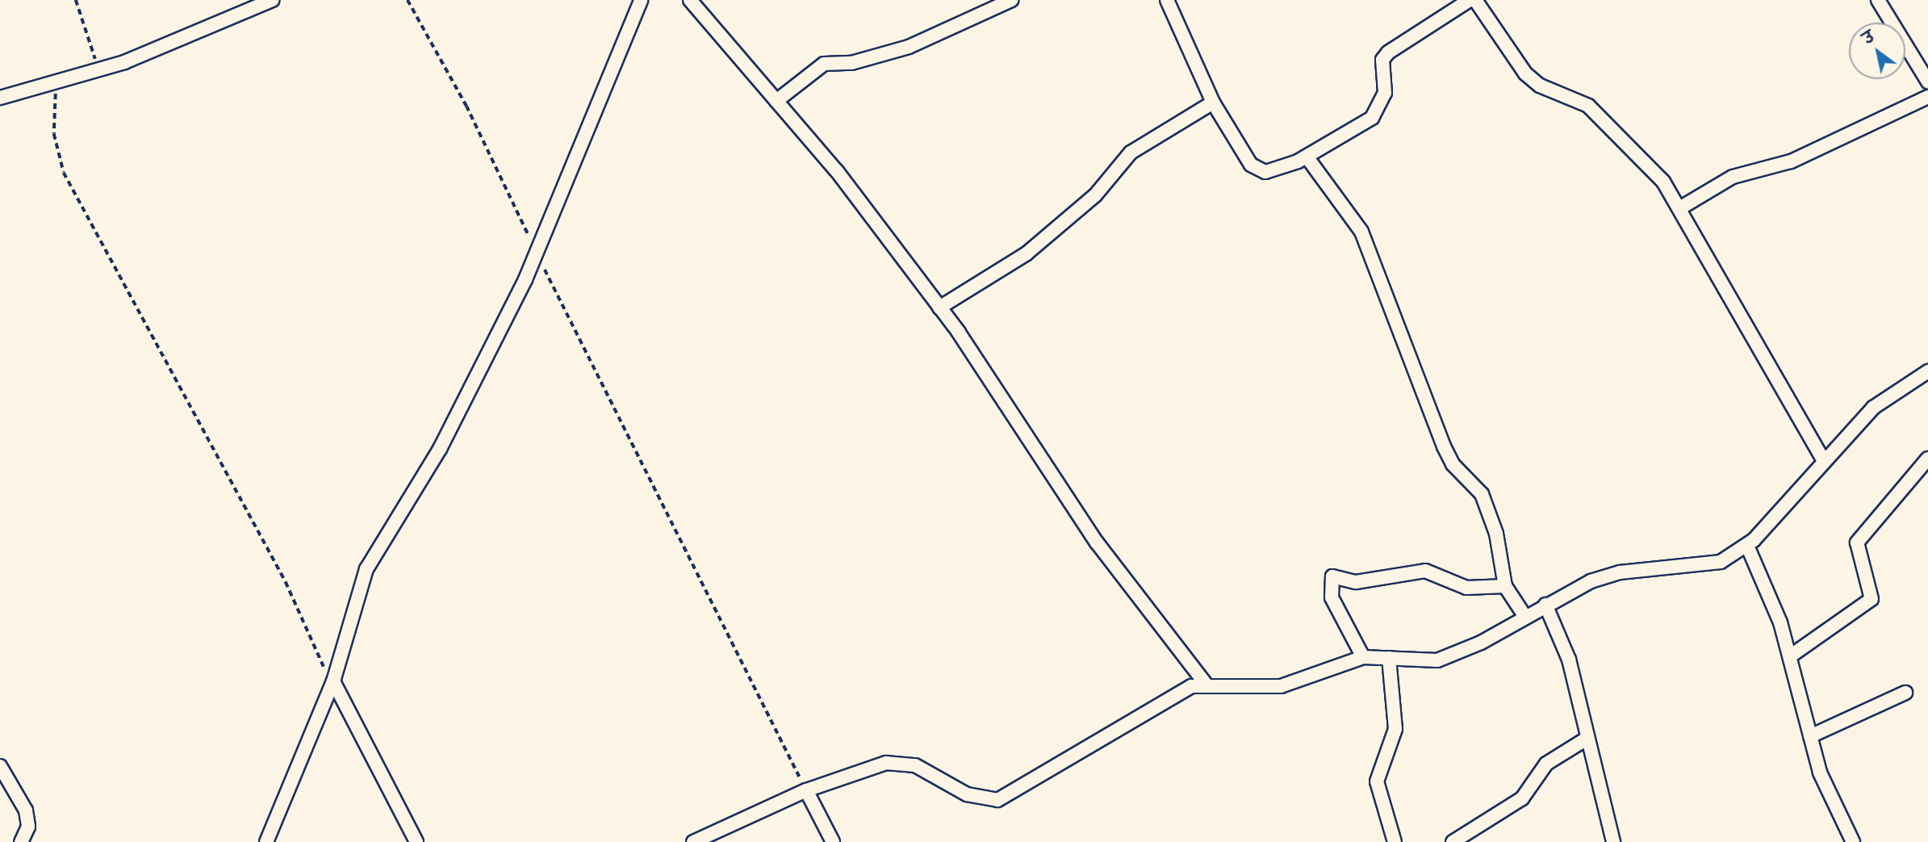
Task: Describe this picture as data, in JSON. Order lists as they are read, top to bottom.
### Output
{
  "north": "top left"
}
